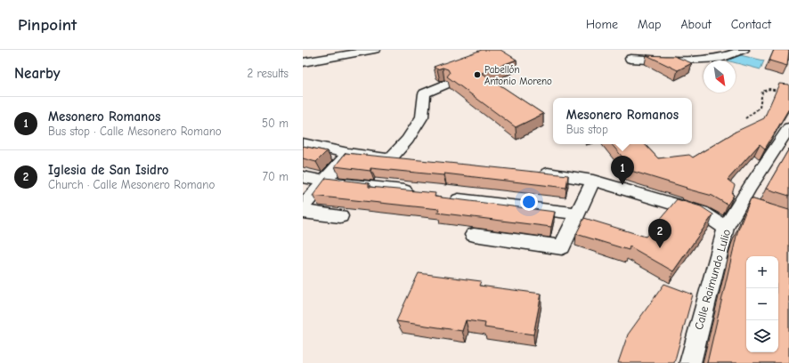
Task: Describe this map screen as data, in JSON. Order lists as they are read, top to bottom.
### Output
{
  "streets": {
    "street": ["Calle Raimundo Lulio"]
  },
  "places": ["Pabellón Antonio Moreno"],
  "north": "bottom right",
  "page": {
    "header": "Pinpoint",
    "nav": [
      "Home",
      "Map",
      "About",
      "Contact"
    ],
    "heading": ["Nearby", "2 results"],
    "list": [
      {
        "mark": "1",
        "name": "Mesonero Romanos",
        "note": "Bus stop · Calle Mesonero Romano",
        "value": "50 m"
      },
      {
        "mark": "2",
        "name": "Iglesia de San Isidro",
        "note": "Church · Calle Mesonero Romano",
        "value": "70 m"
      }
    ],
    "popup": ["Mesonero Romanos", "Bus stop"],
    "pins": ["1", "2"],
    "map_buttons": ["+", "−"]
  }
}
